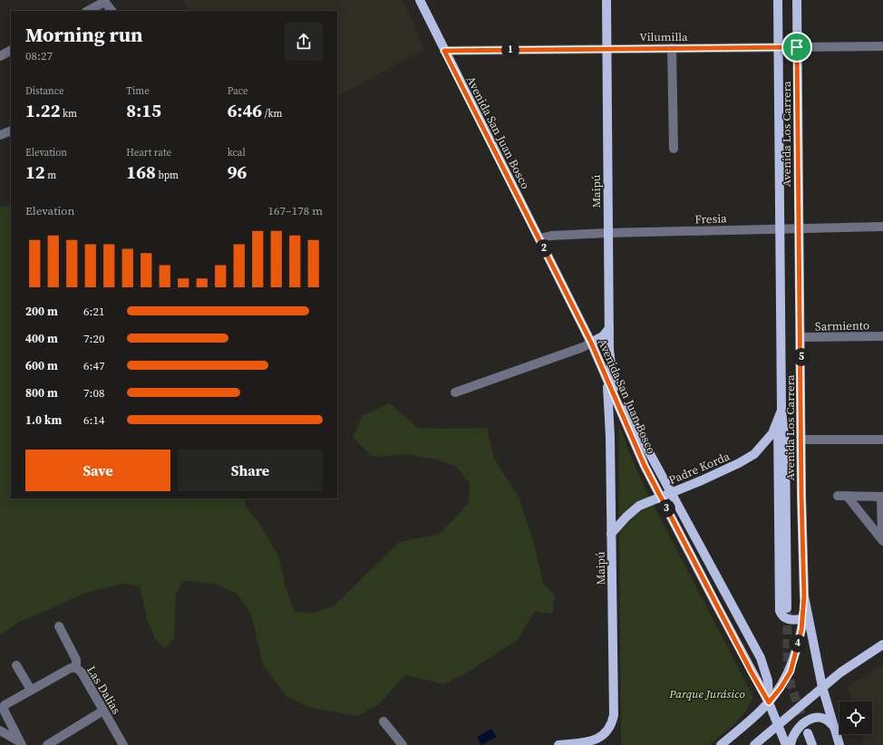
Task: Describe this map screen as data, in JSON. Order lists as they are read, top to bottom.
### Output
{
  "streets": {
    "main road": [
      "Avenida San Juan Bosco",
      "Avenida Los Carrera",
      "Maipú",
      "Padre Korda"
    ],
    "street": [
      "Vilumilla",
      "Fresia",
      "Sarmiento",
      "Las Dalias"
    ]
  },
  "crossings": [
    ["Vilumilla", "Avenida San Juan Bosco"],
    ["Vilumilla", "Avenida Los Carrera"],
    ["Vilumilla", "Maipú"],
    ["Avenida San Juan Bosco", "Maipú"],
    ["Avenida San Juan Bosco", "Fresia"],
    ["Avenida San Juan Bosco", "Padre Korda"],
    ["Avenida Los Carrera", "Fresia"],
    ["Avenida Los Carrera", "Sarmiento"],
    ["Avenida Los Carrera", "Padre Korda"],
    ["Maipú", "Fresia"],
    ["Maipú", "Padre Korda"]
  ],
  "parks": ["Parque Jurásico"],
  "page": {
    "heading": ["Morning run", "08:27"],
    "pins": [
      "1",
      "2",
      "5",
      "3",
      "4"
    ],
    "stats": [
      ["Distance", "1.22 km"],
      ["Time", "8:15"],
      ["Pace", "6:46 /km"],
      ["Elevation", "12 m"],
      ["Heart rate", "168 bpm"],
      ["kcal", "96"]
    ],
    "chart": ["Elevation", "167–178 m"],
    "list": [
      {
        "name": "200 m",
        "note": "6:21"
      },
      {
        "name": "400 m",
        "note": "7:20"
      },
      {
        "name": "600 m",
        "note": "6:47"
      },
      {
        "name": "800 m",
        "note": "7:08"
      },
      {
        "name": "1.0 km",
        "note": "6:14"
      }
    ],
    "buttons": ["Save", "Share"]
  }
}
